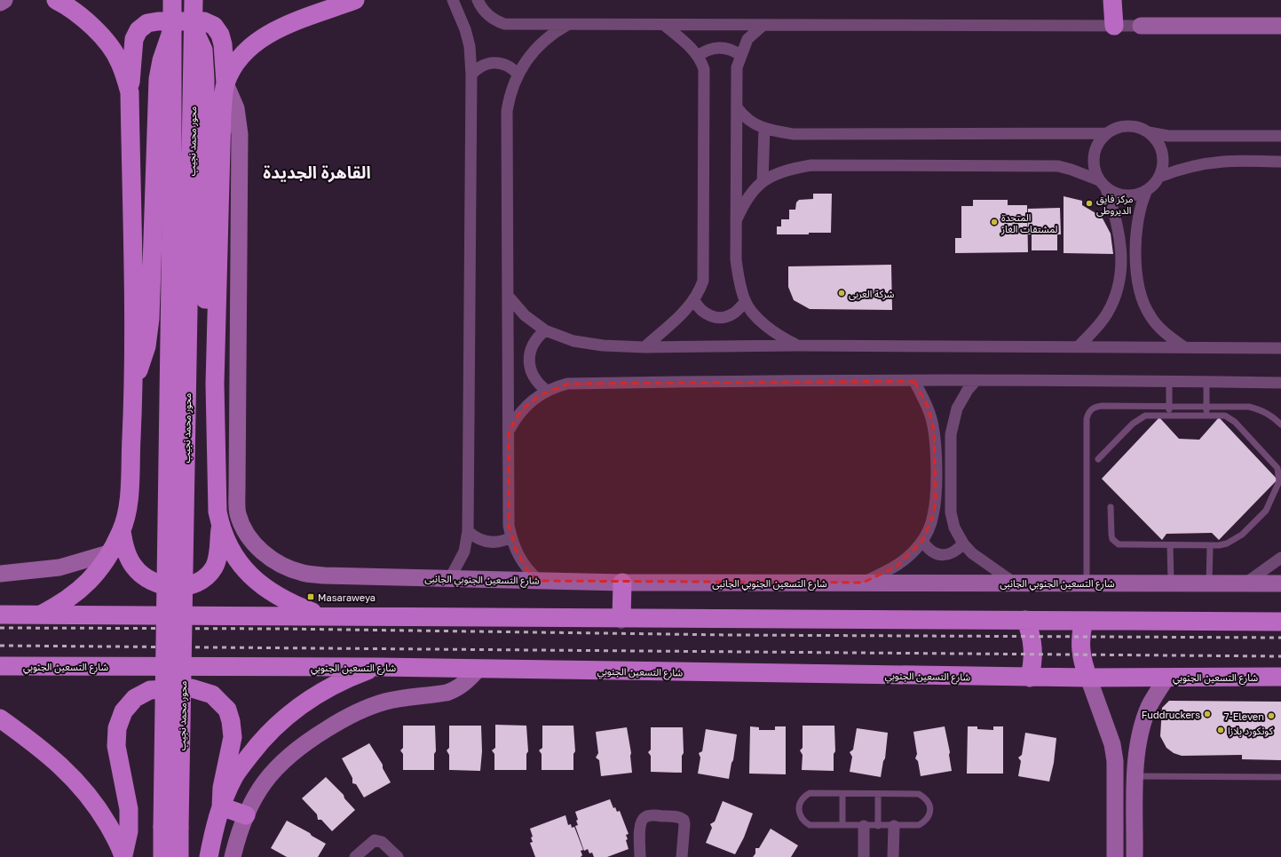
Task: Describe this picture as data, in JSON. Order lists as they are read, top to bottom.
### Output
{
  "streets": {
    "main road": ["محور محمد نجيب", "شارع التسعين الجنوبي"],
    "street": ["شارع التسعين الجنوبي الجانبى"]
  },
  "districts": ["القاهرة الجديدة"],
  "places": {
    "other": [
      "مركز فايق الديروطى",
      "المتحدة لمشتقات الغاز",
      "شركة العربى",
      "Fuddruckers",
      "7-Eleven",
      "كونكورد بلازا"
    ],
    "transit": ["Masaraweya"]
  }
}
